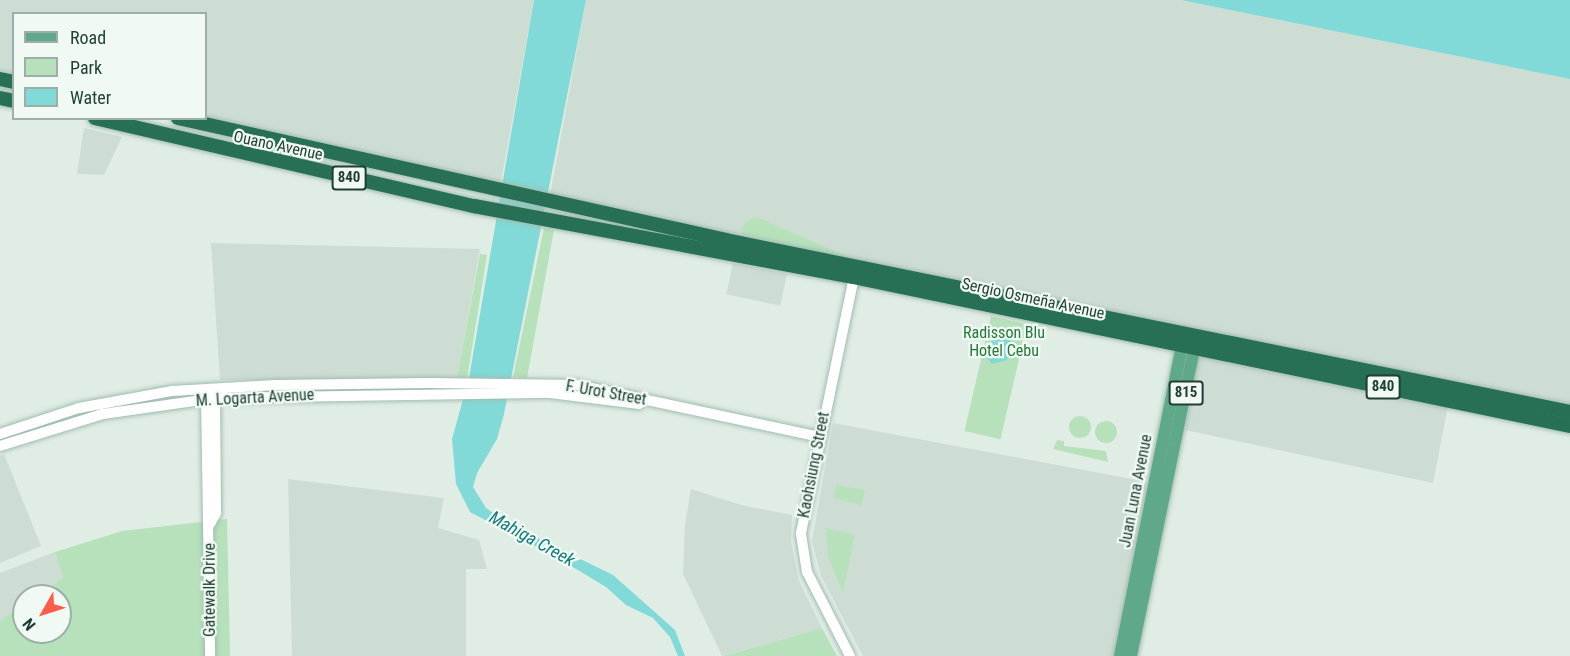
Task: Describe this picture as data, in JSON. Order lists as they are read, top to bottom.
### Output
{
  "streets": {
    "highway": ["Ouano Avenue", "840", "Sergio Osmeña Avenue"],
    "main road": [
      "F. Urot Street",
      "815",
      "M. Logarta Avenue",
      "Kaohsiung Street",
      "Juan Luna Avenue",
      "Gatewalk Drive"
    ]
  },
  "crossings": [
    ["Ouano Avenue", "Sergio Osmeña Avenue"],
    ["Sergio Osmeña Avenue", "Kaohsiung Street"],
    ["Sergio Osmeña Avenue", "Juan Luna Avenue"],
    ["F. Urot Street", "M. Logarta Avenue"],
    ["F. Urot Street", "Kaohsiung Street"],
    ["M. Logarta Avenue", "Gatewalk Drive"]
  ],
  "water": ["Mahiga Creek"],
  "parks": ["Radisson Blu Hotel Cebu"],
  "legend": ["Road", "Park", "Water"],
  "north": "bottom left"
}
